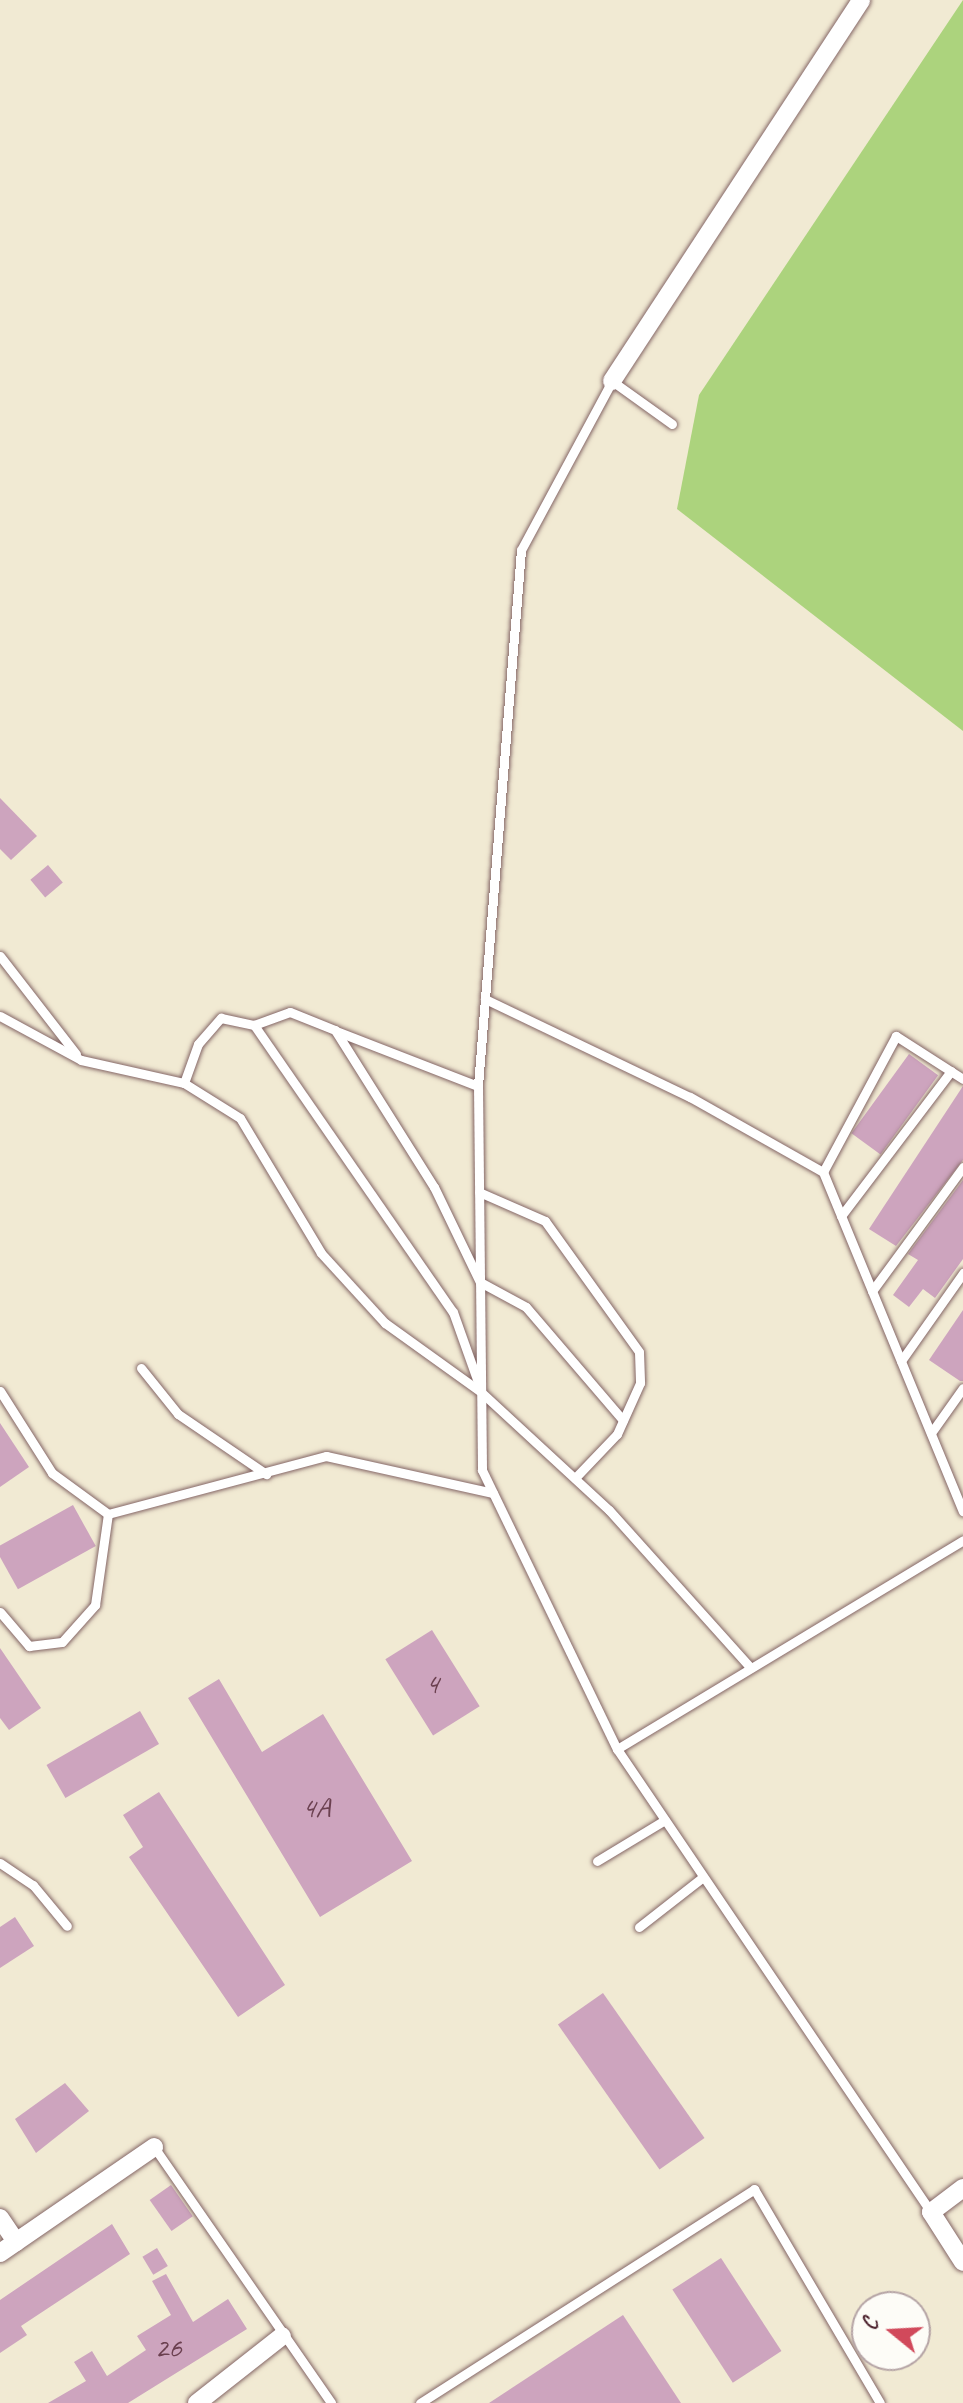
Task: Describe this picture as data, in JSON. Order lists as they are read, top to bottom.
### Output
{
  "house_numbers": ["4", "4А", "26"],
  "north": "left"
}
